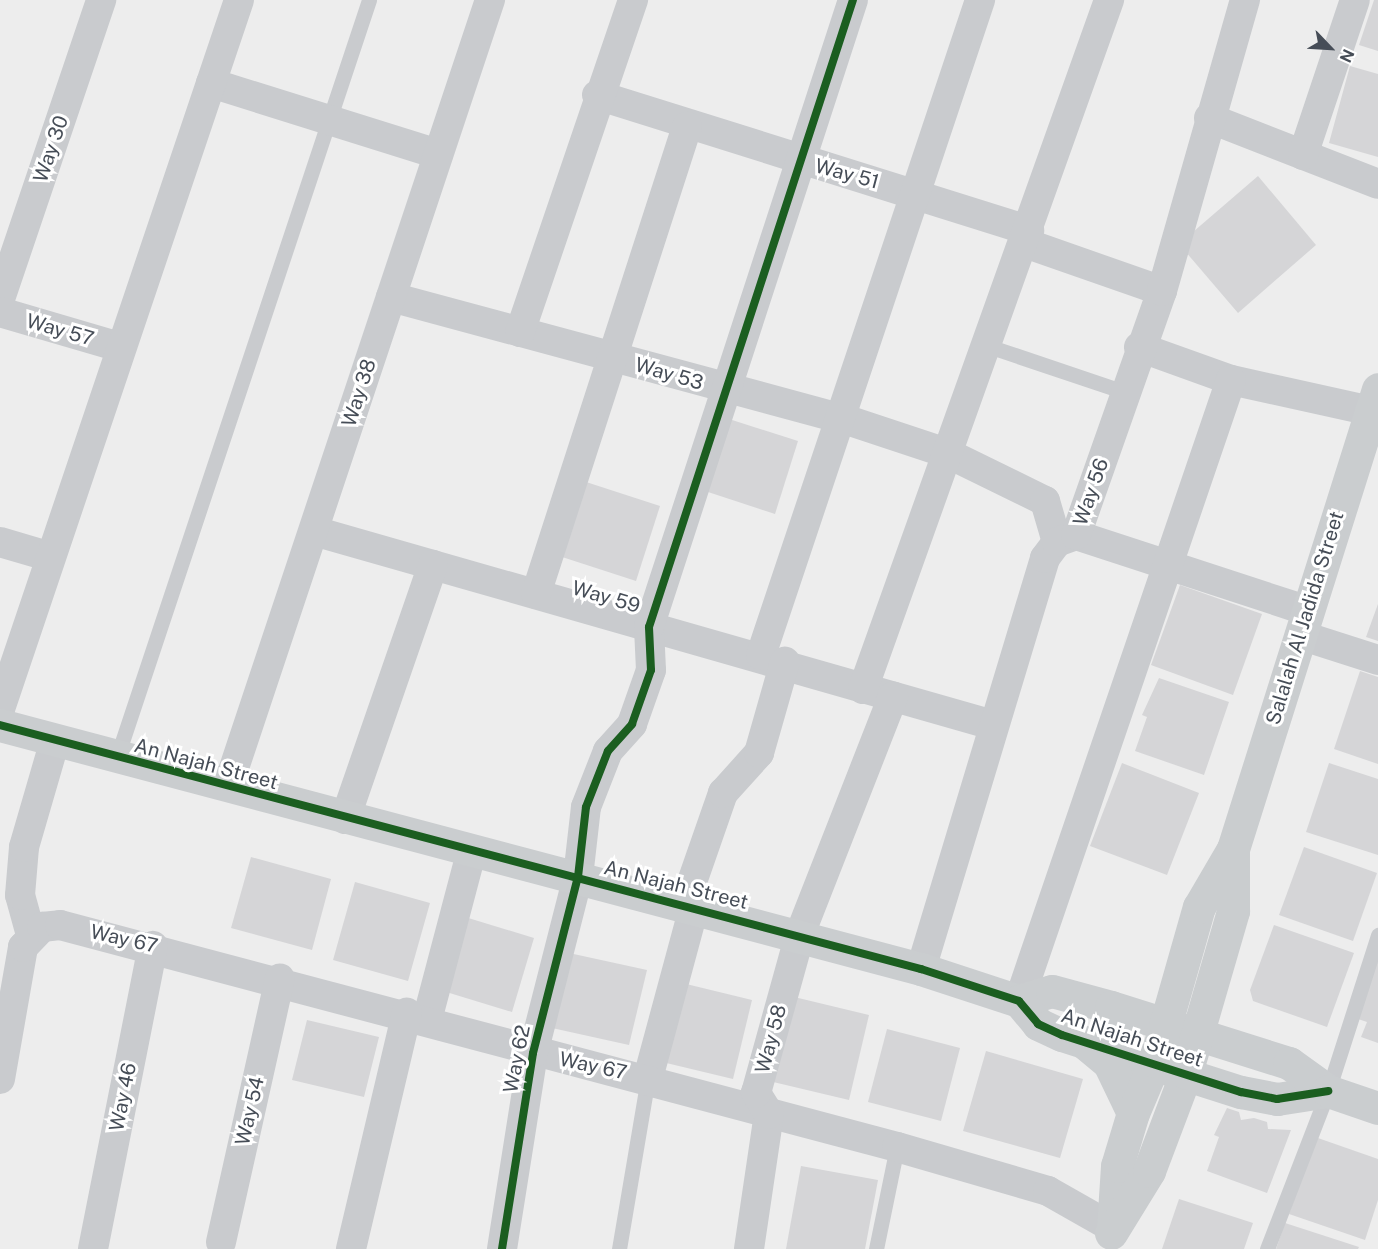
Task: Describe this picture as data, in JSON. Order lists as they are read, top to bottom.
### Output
{
  "streets": {
    "street": [
      "Way 30",
      "Way 51",
      "Way 57",
      "Way 53",
      "Way 38",
      "Way 56",
      "Way 59",
      "Salalah Al Jadida Street",
      "An Najah Street",
      "Way 67",
      "Way 58",
      "Way 62",
      "Way 46",
      "Way 54"
    ]
  },
  "crossings": [
    ["Way 51", "Way 56"],
    ["Way 53", "Way 38"],
    ["Way 53", "Way 56"],
    ["Way 38", "Way 59"],
    ["Way 38", "An Najah Street"],
    ["Way 56", "Way 59"],
    ["Way 56", "An Najah Street"],
    ["Way 59", "Way 58"],
    ["Way 59", "Way 62"],
    ["Salalah Al Jadida Street", "An Najah Street"],
    ["Salalah Al Jadida Street", "Way 67"],
    ["An Najah Street", "Way 58"],
    ["An Najah Street", "Way 62"],
    ["Way 67", "Way 58"],
    ["Way 67", "Way 62"],
    ["Way 67", "Way 46"],
    ["Way 67", "Way 54"]
  ],
  "north": "bottom right"
}
